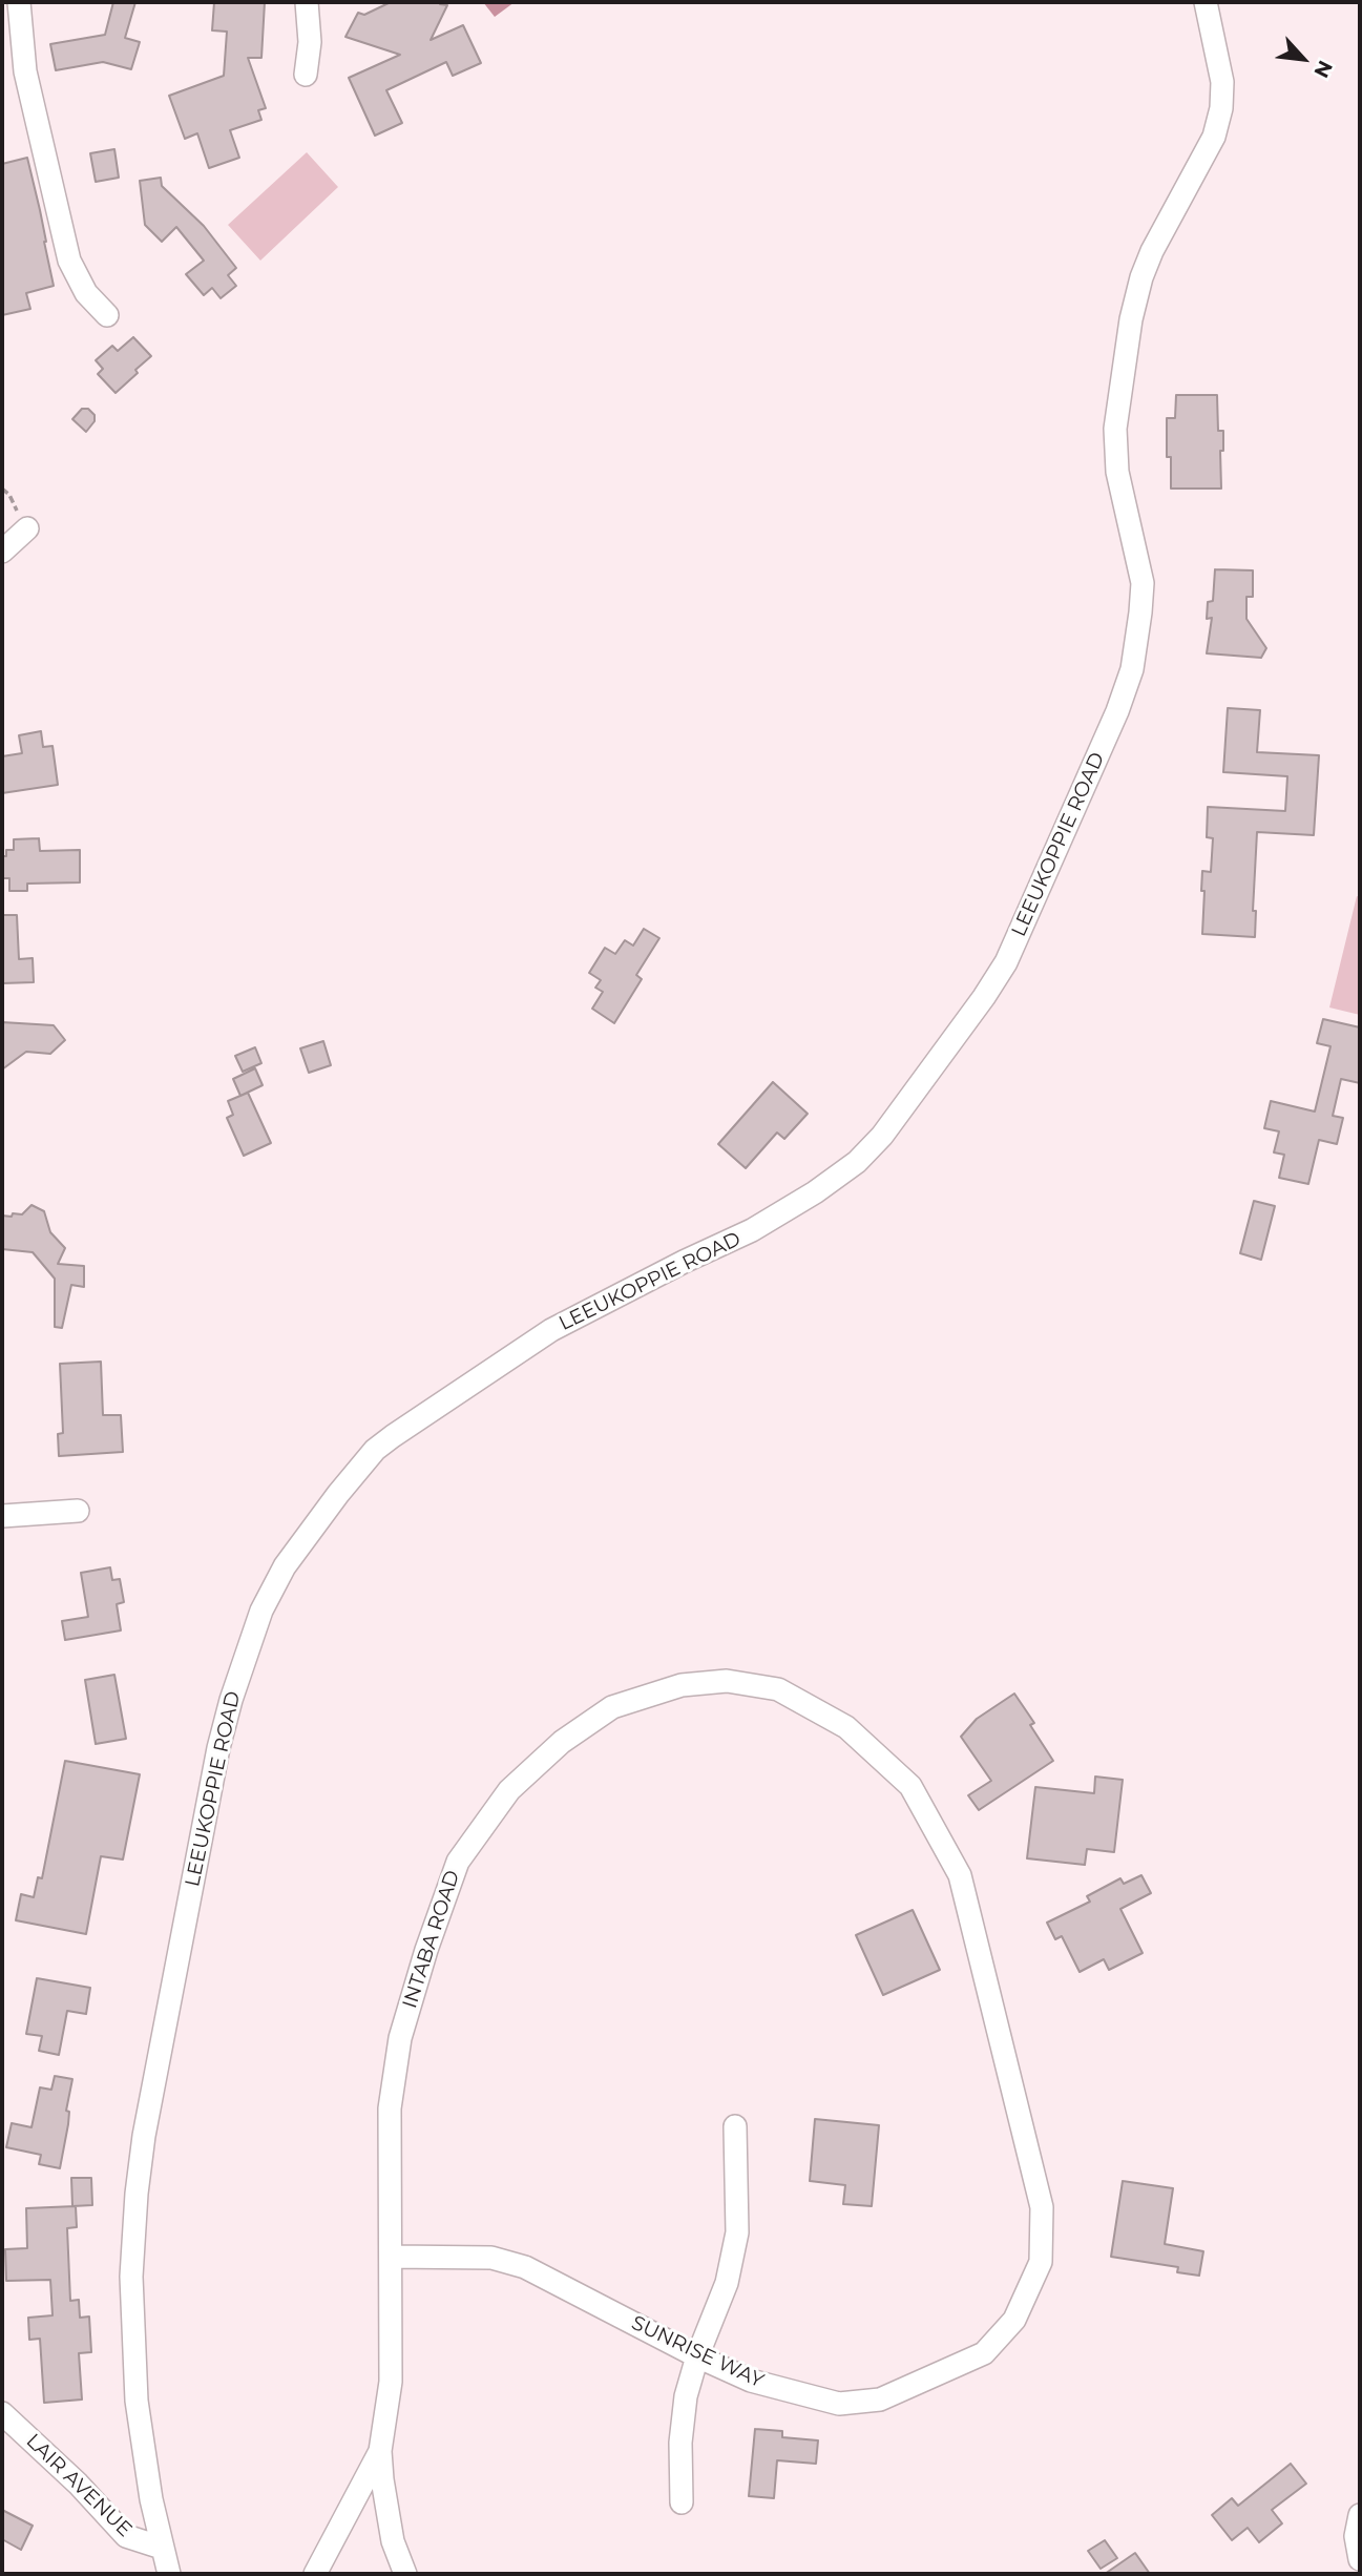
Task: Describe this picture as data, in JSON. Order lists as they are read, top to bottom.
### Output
{
  "streets": {
    "street": [
      "LEEUKOPPIE ROAD",
      "INTABA ROAD",
      "SUNRISE WAY",
      "LAIR AVENUE"
    ]
  },
  "crossings": [
    ["LEEUKOPPIE ROAD", "LAIR AVENUE"],
    ["INTABA ROAD", "SUNRISE WAY"]
  ],
  "north": "bottom right"
}
